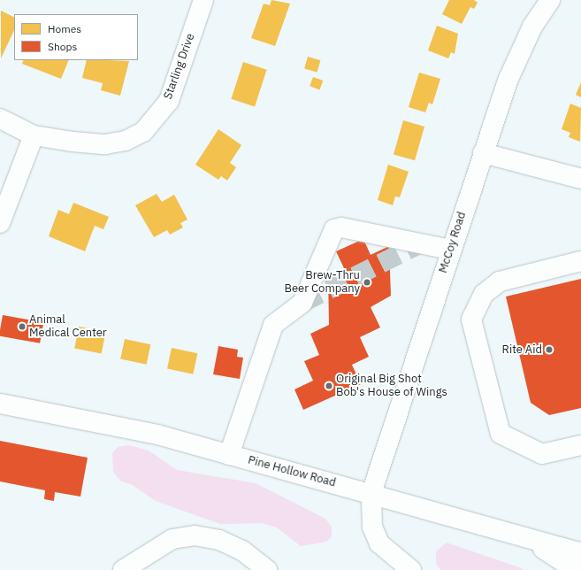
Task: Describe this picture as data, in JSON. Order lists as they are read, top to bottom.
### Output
{
  "streets": {
    "street": ["Starling Drive", "McCoy Road", "Pine Hollow Road"]
  },
  "crossings": [
    ["McCoy Road", "Pine Hollow Road"]
  ],
  "places": [
    "Brew-Thru Beer Company",
    "Animal Medical Center",
    "Rite Aid",
    "Original Big Shot Bob's House of Wings"
  ],
  "legend": ["Homes", "Shops"]
}
